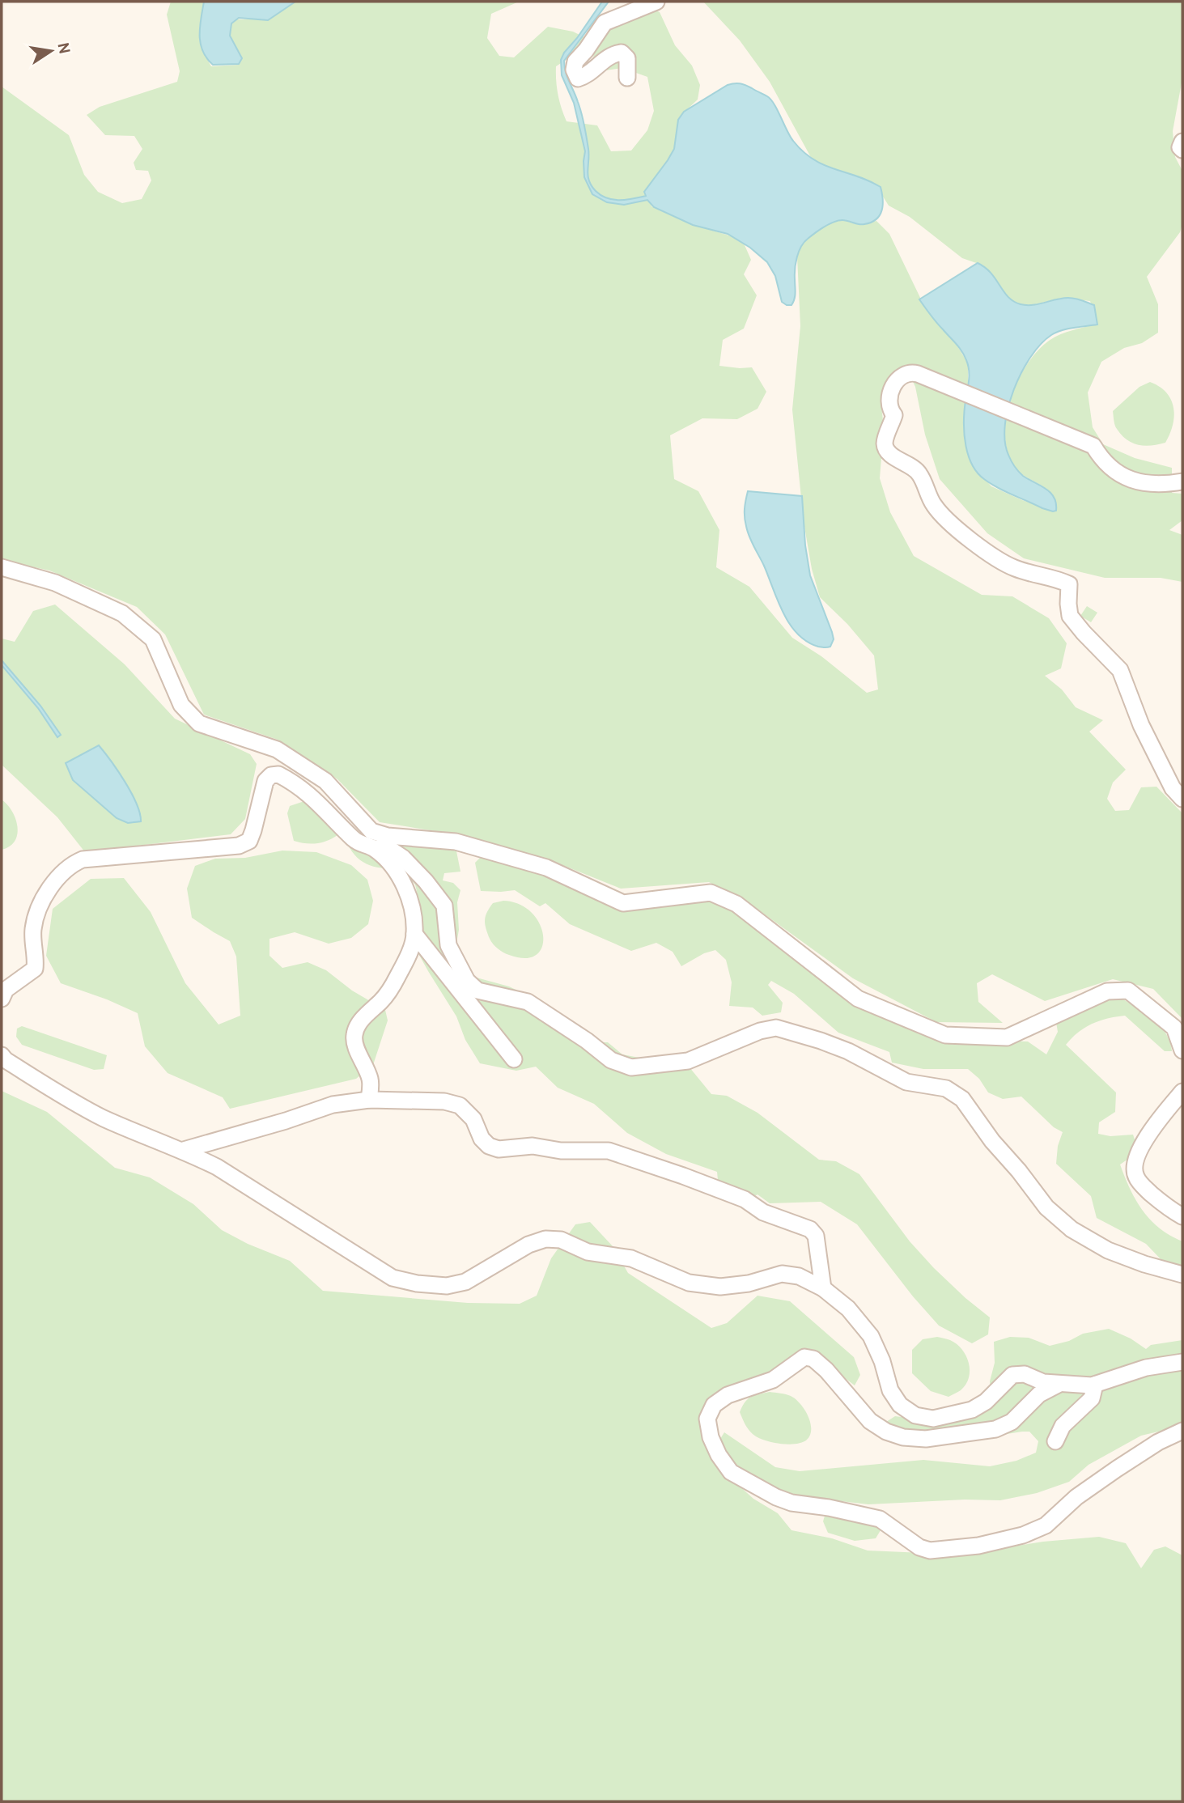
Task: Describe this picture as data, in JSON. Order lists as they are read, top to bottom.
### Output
{
  "north": "right"
}
